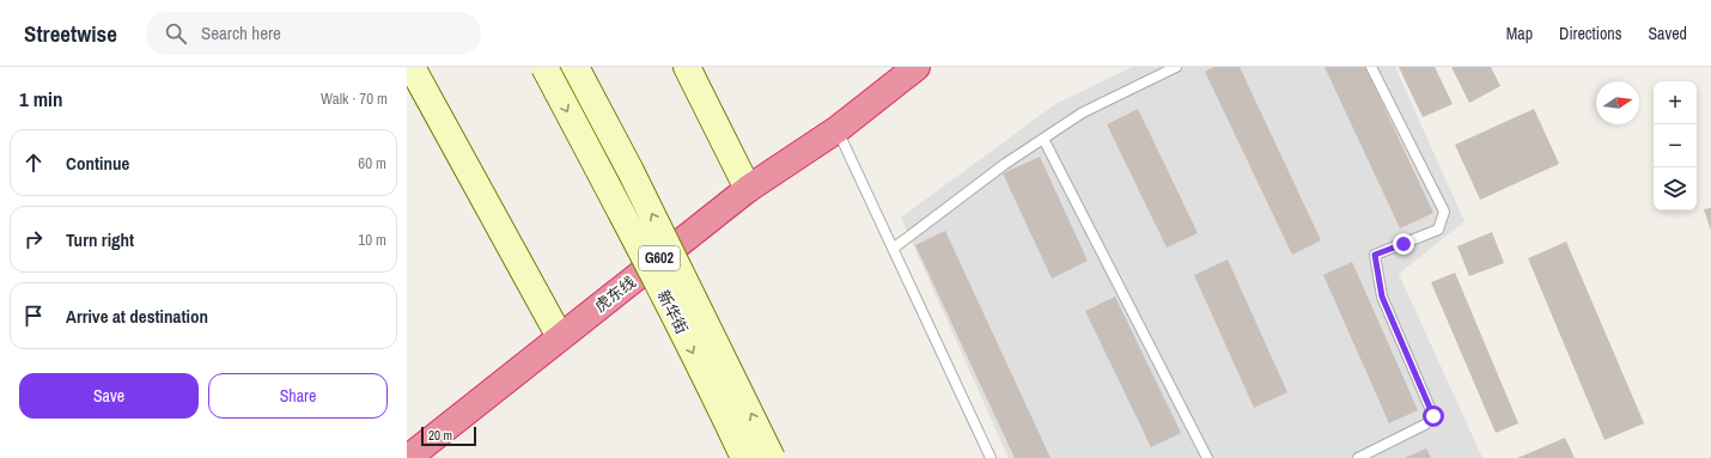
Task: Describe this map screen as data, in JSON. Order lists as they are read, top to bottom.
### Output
{
  "streets": {
    "highway": ["G602", "虎东线"],
    "main road": ["新华街"]
  },
  "scale_bar": "20 m",
  "north": "right",
  "page": {
    "header": "Streetwise",
    "search": "Search here",
    "nav": ["Map", "Directions", "Saved"],
    "heading": ["1 min", "Walk · 70 m"],
    "map_buttons": ["+", "−"],
    "list": [
      ["Continue", "60 m"],
      ["Turn right", "10 m"],
      "Arrive at destination"
    ],
    "buttons": ["Save", "Share"],
    "scale": "20 m"
  }
}
